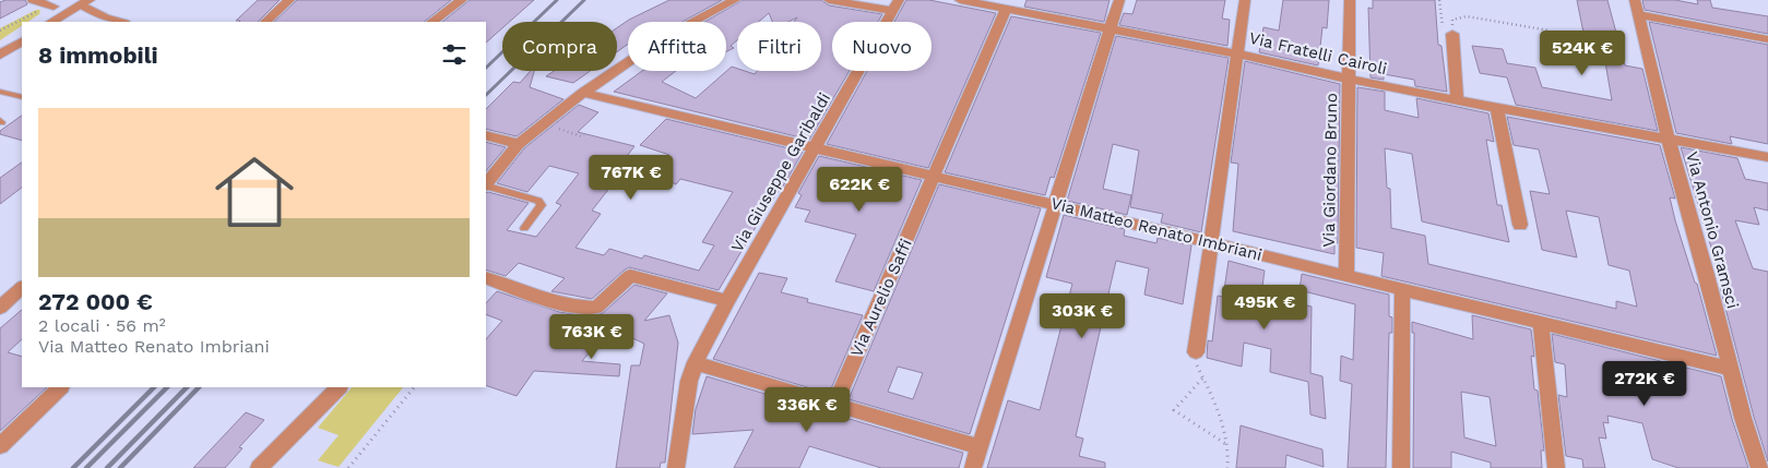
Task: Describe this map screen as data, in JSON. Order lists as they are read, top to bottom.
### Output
{
  "streets": {
    "street": [
      "Via Fratelli Cairoli",
      "Via Giordano Bruno",
      "Via Giuseppe Garibaldi",
      "Via Matteo Renato Imbriani",
      "Via Antonio Gramsci",
      "Via Aurelio Saffi"
    ]
  },
  "crossings": [
    ["Via Fratelli Cairoli", "Via Giordano Bruno"],
    ["Via Fratelli Cairoli", "Via Antonio Gramsci"],
    ["Via Fratelli Cairoli", "Via Aurelio Saffi"],
    ["Via Giordano Bruno", "Via Matteo Renato Imbriani"],
    ["Via Giuseppe Garibaldi", "Via Matteo Renato Imbriani"],
    ["Via Matteo Renato Imbriani", "Via Antonio Gramsci"],
    ["Via Matteo Renato Imbriani", "Via Aurelio Saffi"]
  ],
  "page": {
    "chip": [
      "Compra",
      "Affitta",
      "Filtri",
      "Nuovo"
    ],
    "heading": "8 immobili",
    "price": [
      "524K €",
      "767K €",
      "622K €",
      "495K €",
      "303K €",
      "763K €",
      "272K €",
      "336K €"
    ],
    "list": [
      {
        "name": "272 000 €",
        "note": "2 locali · 56 m² · Via Matteo Renato Imbriani"
      }
    ]
  }
}
